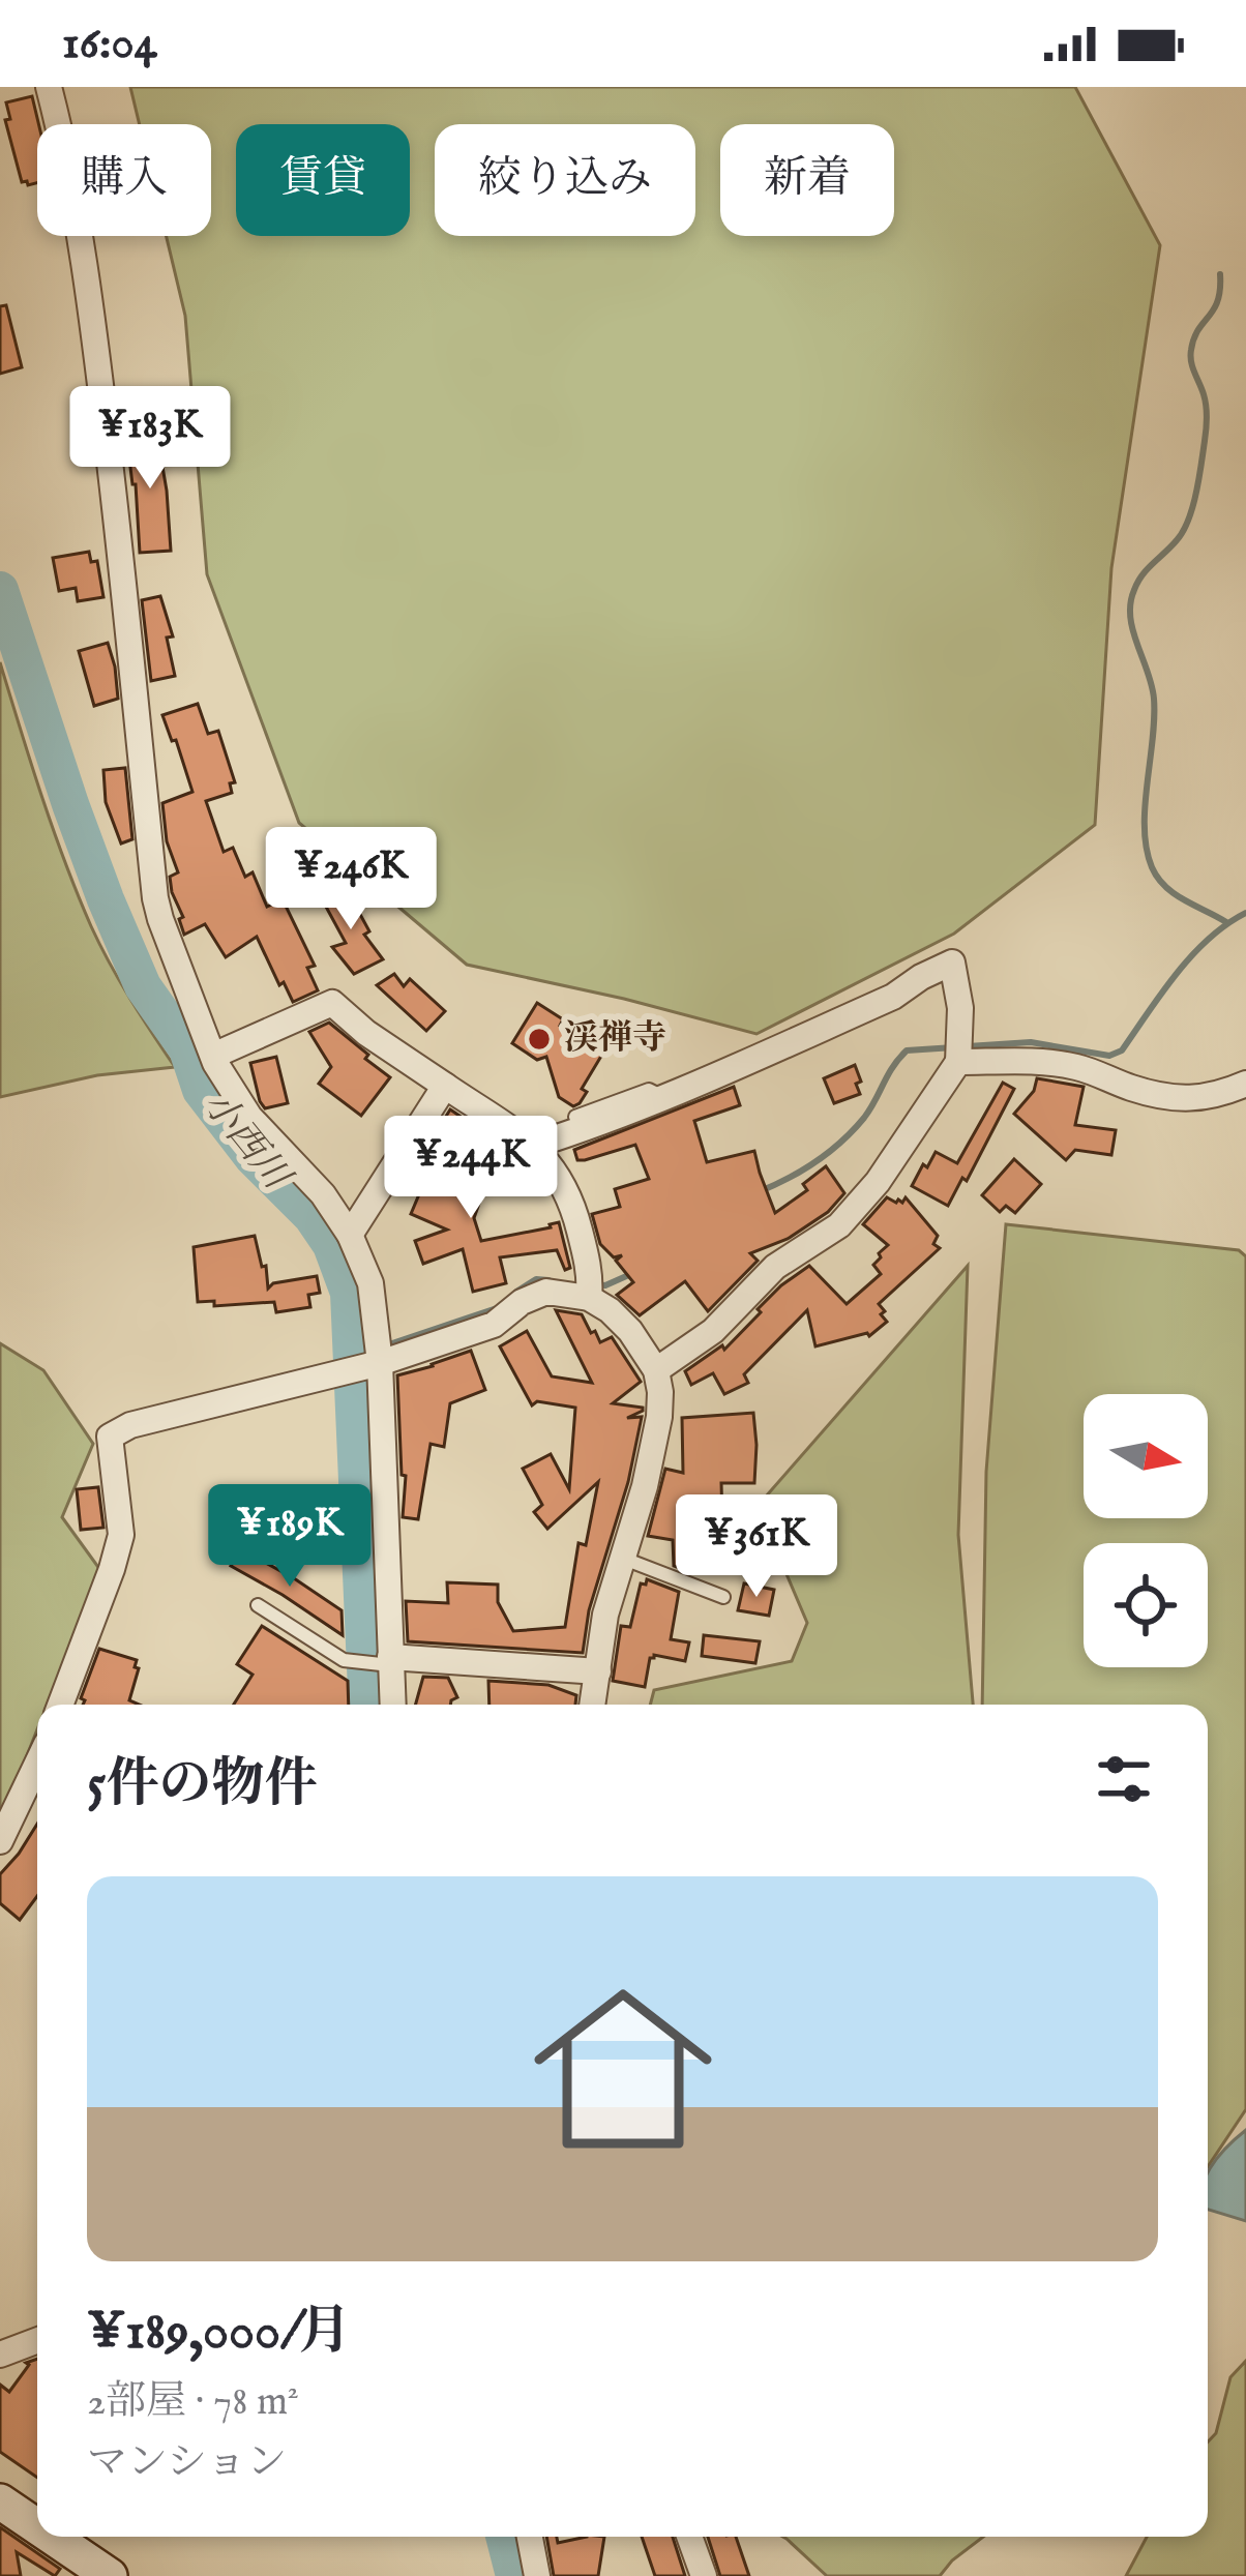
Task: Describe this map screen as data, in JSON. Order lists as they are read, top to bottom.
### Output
{
  "water": ["小西川"],
  "places": ["渓禅寺"],
  "north": "right",
  "page": {
    "status": "16:04",
    "chip": [
      "購入",
      "賃貸",
      "絞り込み",
      "新着"
    ],
    "price": [
      "¥183K",
      "¥246K",
      "¥244K",
      "¥189K",
      "¥361K"
    ],
    "heading": "5件の物件",
    "list": [
      {
        "name": "¥189,000/月",
        "note": "2部屋 · 78 m² · マンション"
      }
    ]
  }
}
